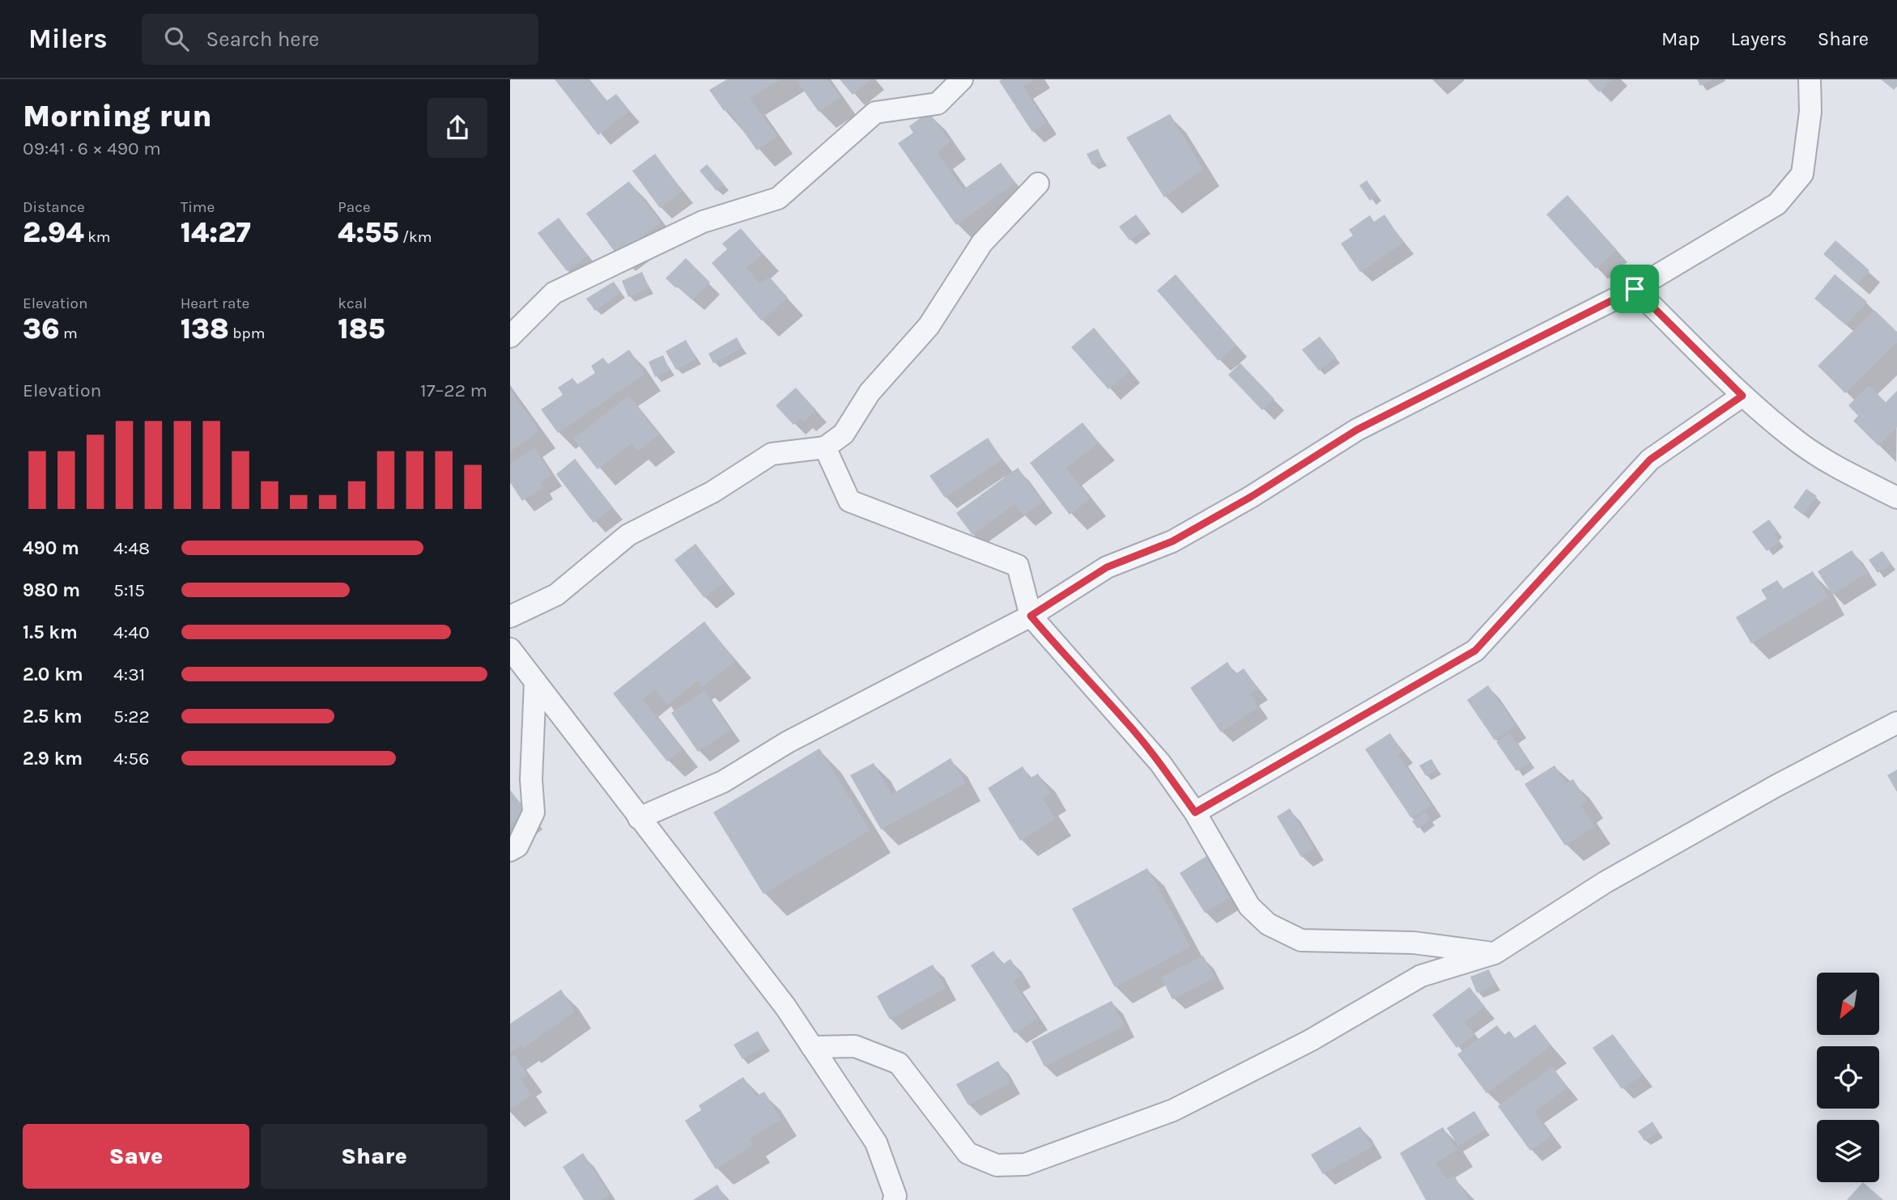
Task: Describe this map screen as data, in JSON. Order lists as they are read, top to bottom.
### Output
{
  "north": "bottom left",
  "page": {
    "header": "Milers",
    "search": "Search here",
    "nav": ["Map", "Layers", "Share"],
    "heading": ["Morning run", "09:41 · 6 × 490 m"],
    "stats": [
      ["Distance", "2.94 km"],
      ["Time", "14:27"],
      ["Pace", "4:55 /km"],
      ["Elevation", "36 m"],
      ["Heart rate", "138 bpm"],
      ["kcal", "185"]
    ],
    "chart": ["Elevation", "17–22 m"],
    "list": [
      {
        "name": "490 m",
        "note": "4:48"
      },
      {
        "name": "980 m",
        "note": "5:15"
      },
      {
        "name": "1.5 km",
        "note": "4:40"
      },
      {
        "name": "2.0 km",
        "note": "4:31"
      },
      {
        "name": "2.5 km",
        "note": "5:22"
      },
      {
        "name": "2.9 km",
        "note": "4:56"
      }
    ],
    "buttons": ["Save", "Share"]
  }
}
